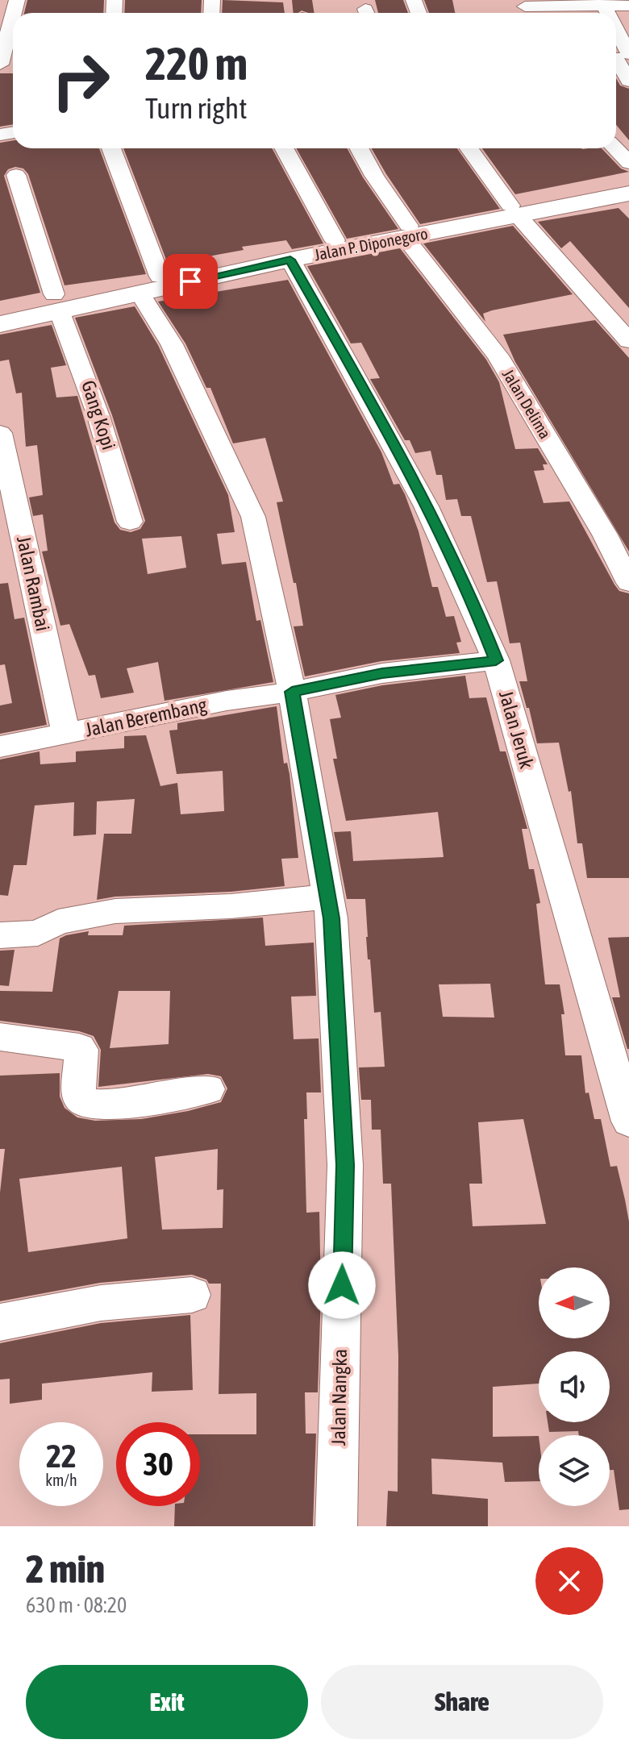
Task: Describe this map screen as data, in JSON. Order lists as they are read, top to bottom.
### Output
{
  "streets": {
    "main road": ["Jalan P. Diponegoro"],
    "street": [
      "Jalan Delima",
      "Gang Kopi",
      "Jalan Rambai",
      "Jalan Berembang",
      "Jalan Jeruk",
      "Jalan Nangka"
    ]
  },
  "crossings": [
    ["Jalan P. Diponegoro", "Jalan Delima"],
    ["Jalan P. Diponegoro", "Gang Kopi"],
    ["Jalan P. Diponegoro", "Jalan Jeruk"],
    ["Jalan P. Diponegoro", "Jalan Nangka"],
    ["Jalan Rambai", "Jalan Berembang"],
    ["Jalan Berembang", "Jalan Jeruk"],
    ["Jalan Berembang", "Jalan Nangka"]
  ],
  "north": "left",
  "page": {
    "turn": ["220 m", "Turn right"],
    "speed": "22 km/h",
    "limit": "30",
    "heading": ["2 min", "630 m · 08:20"],
    "buttons": ["Exit", "Share"]
  }
}
